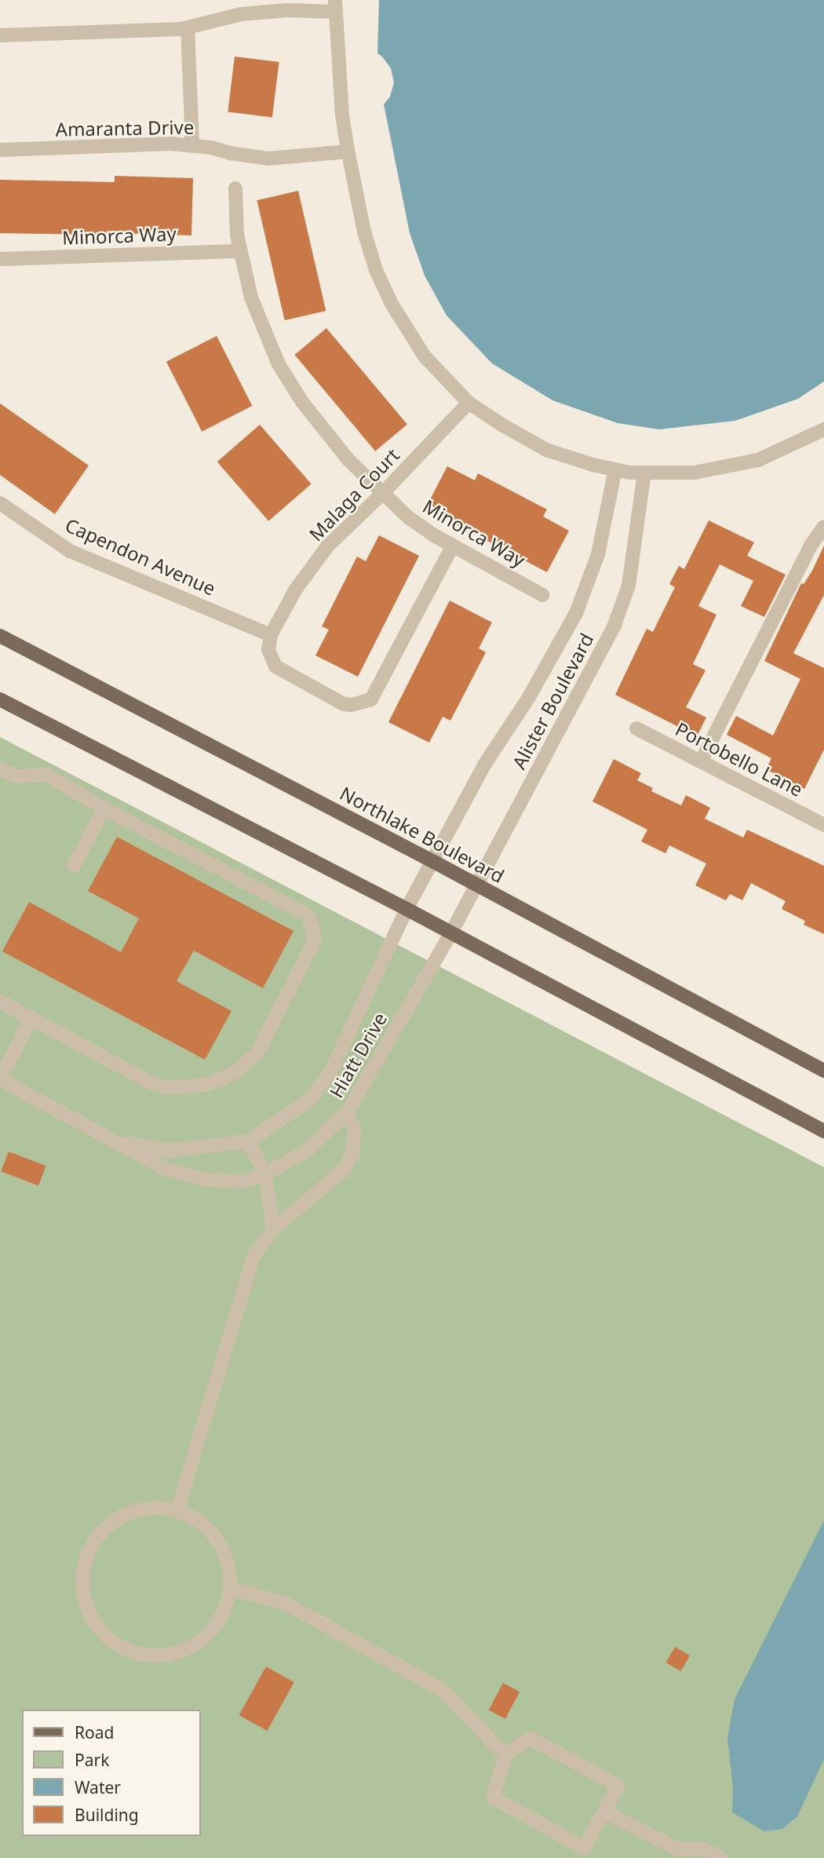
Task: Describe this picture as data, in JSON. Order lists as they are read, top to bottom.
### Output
{
  "streets": {
    "main road": ["Northlake Boulevard"],
    "street": [
      "Amaranta Drive",
      "Minorca Way",
      "Malaga Court",
      "Capendon Avenue",
      "Alister Boulevard",
      "Portobello Lane",
      "Hiatt Drive"
    ]
  },
  "crossings": [
    ["Minorca Way", "Malaga Court"],
    ["Malaga Court", "Capendon Avenue"],
    ["Alister Boulevard", "Northlake Boulevard"],
    ["Alister Boulevard", "Hiatt Drive"]
  ],
  "legend": [
    "Road",
    "Park",
    "Water",
    "Building"
  ]
}
